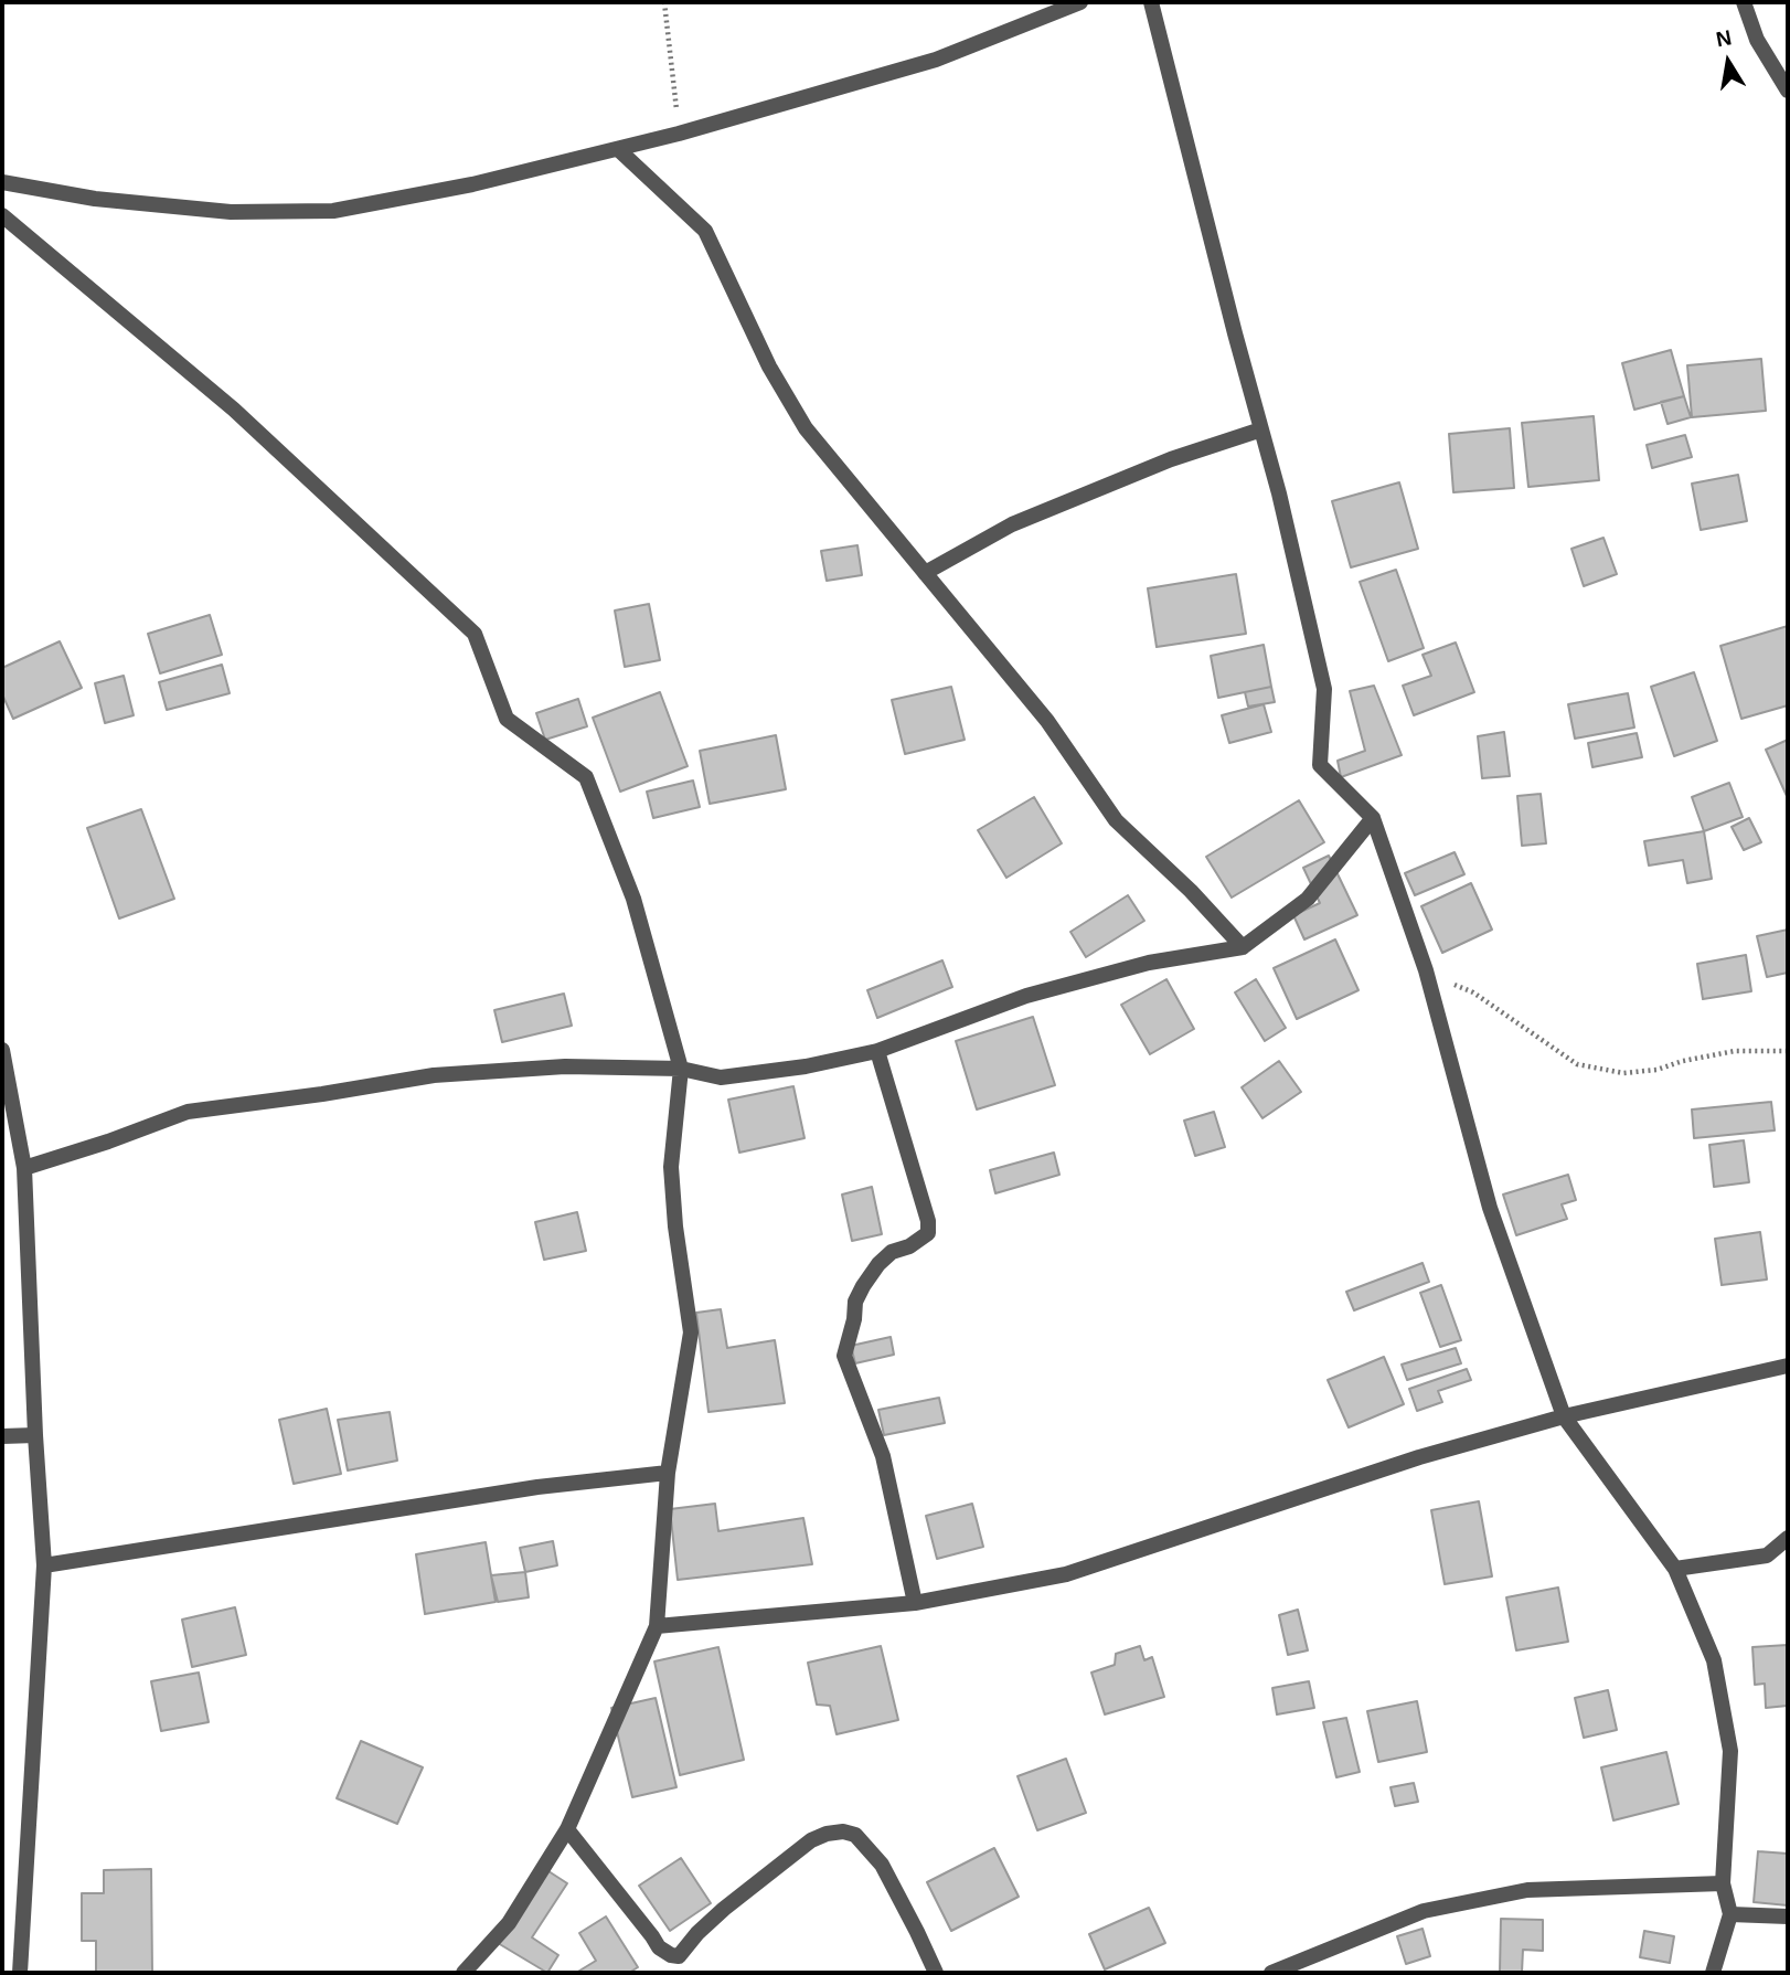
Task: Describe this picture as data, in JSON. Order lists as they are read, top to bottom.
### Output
{
  "north": "top"
}
